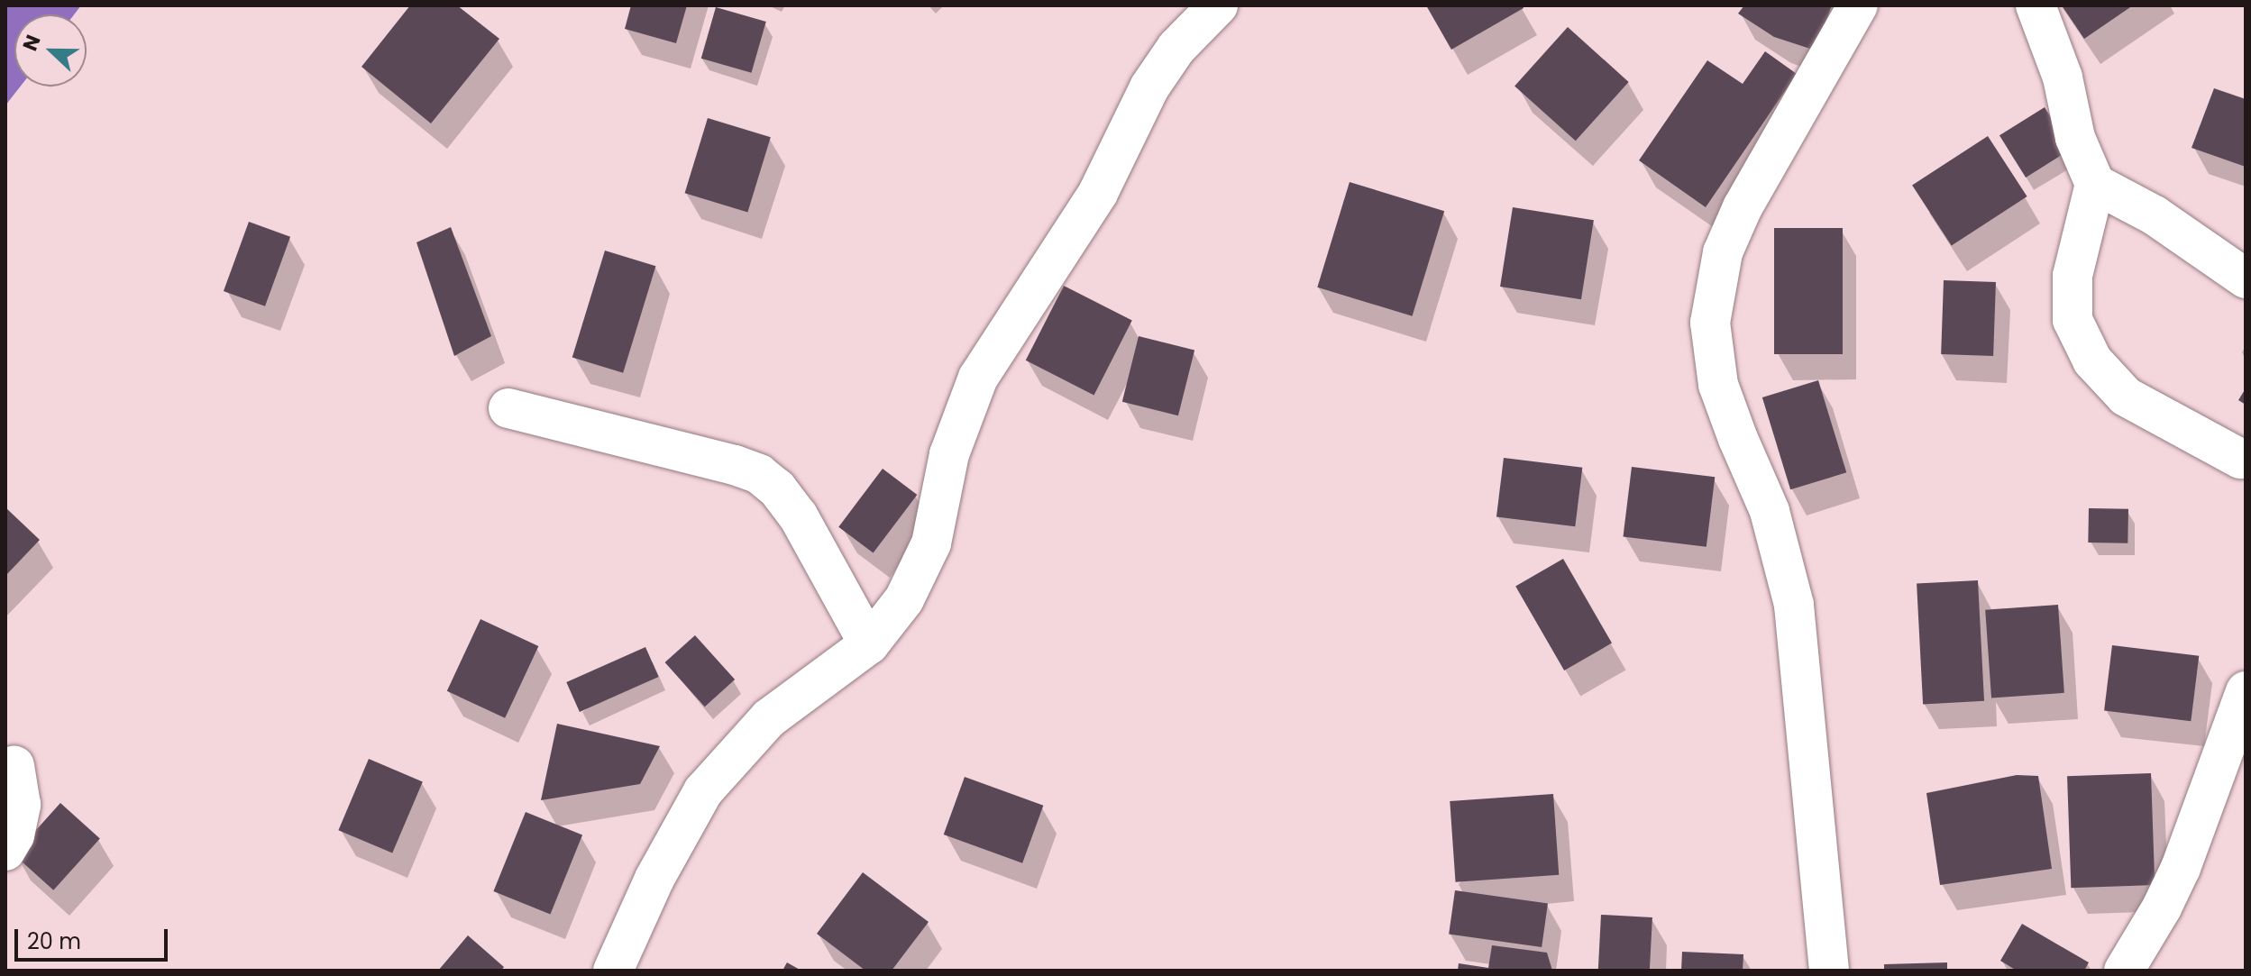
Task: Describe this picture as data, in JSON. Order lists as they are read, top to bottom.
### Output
{
  "scale_bar": "20 m",
  "north": "left"
}
